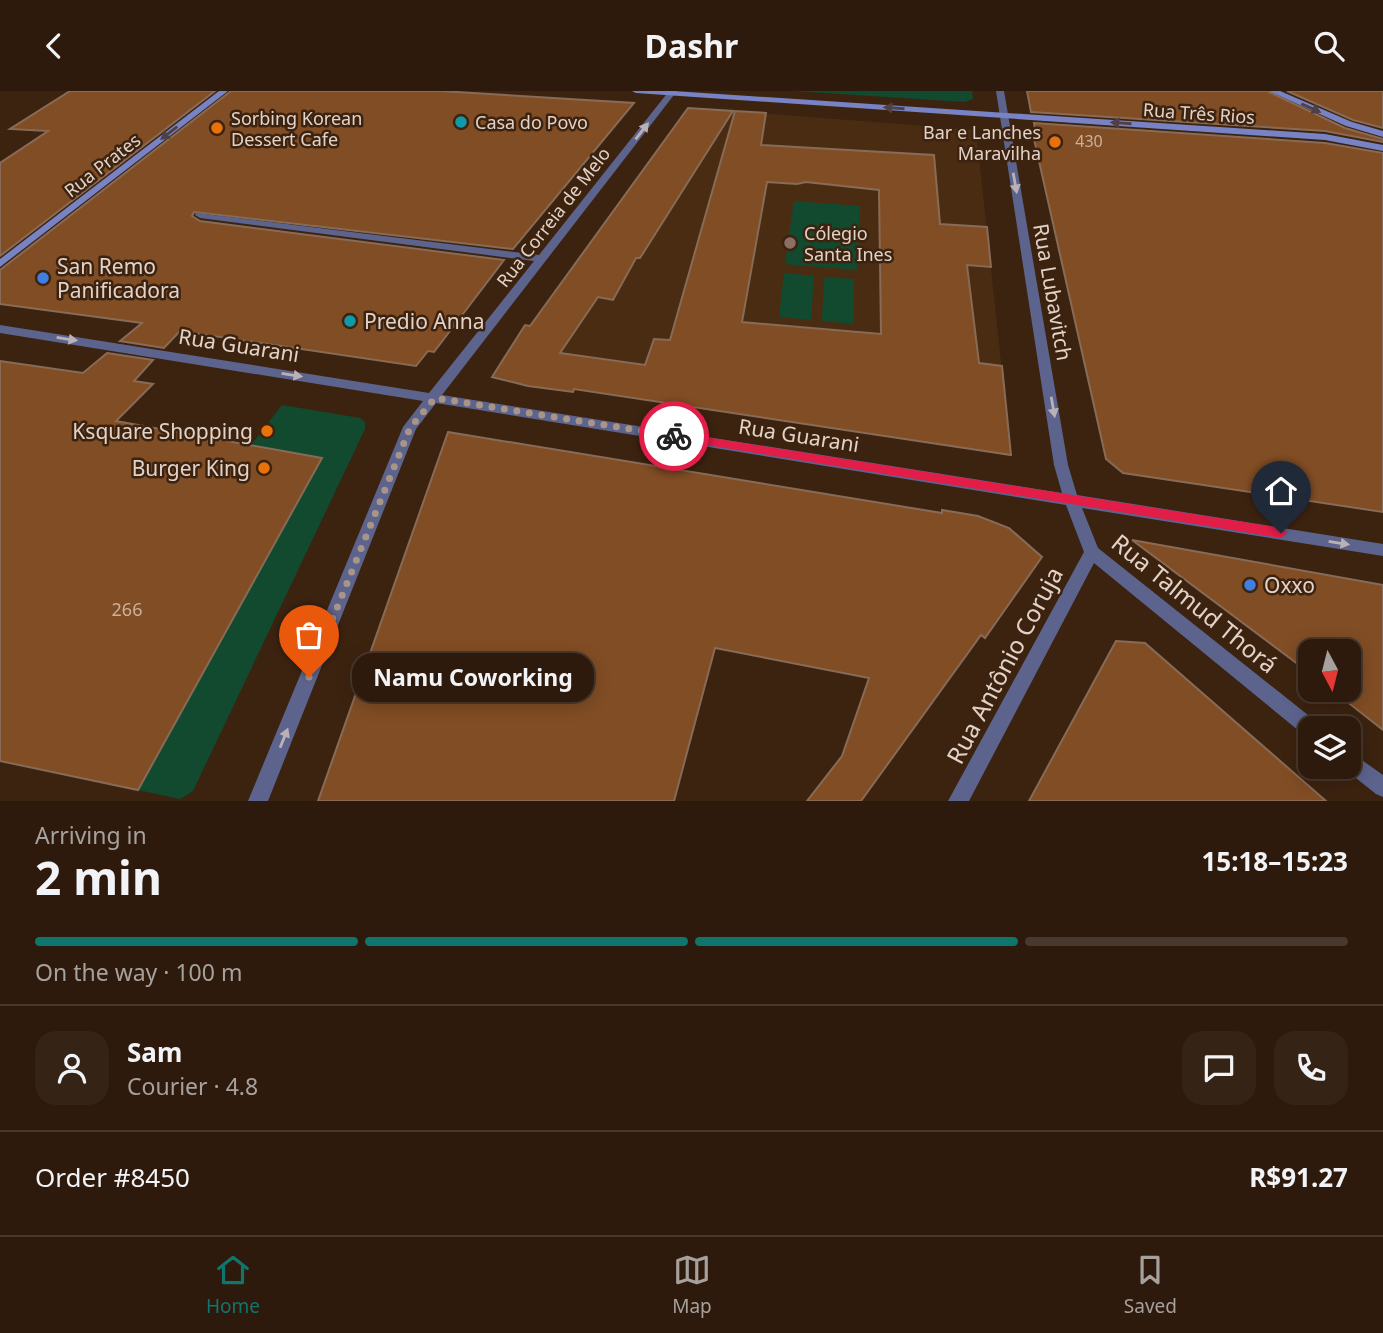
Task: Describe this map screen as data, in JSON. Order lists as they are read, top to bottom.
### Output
{
  "streets": {
    "street": [
      "Rua Três Rios",
      "Rua Prates",
      "Rua Correia de Melo",
      "Rua Lubavitch",
      "Rua Guarani",
      "Rua Talmud Thorá",
      "Rua Antônio Coruja"
    ]
  },
  "crossings": [
    ["Rua Três Rios", "Rua Correia de Melo"],
    ["Rua Três Rios", "Rua Lubavitch"],
    ["Rua Correia de Melo", "Rua Guarani"],
    ["Rua Lubavitch", "Rua Guarani"],
    ["Rua Lubavitch", "Rua Talmud Thorá"],
    ["Rua Guarani", "Rua Talmud Thorá"],
    ["Rua Talmud Thorá", "Rua Antônio Coruja"]
  ],
  "one_way": [
    "Rua Três Rios",
    "Rua Prates",
    "Rua Correia de Melo",
    "Rua Lubavitch",
    "Rua Guarani"
  ],
  "places": [
    "Casa do Povo",
    "Sorbing Korean Dessert Cafe",
    "Bar e Lanches Maravilha",
    "Cólegio Santa Ines",
    "San Remo Panificadora",
    "Predio Anna",
    "Ksquare Shopping",
    "Burger King",
    "Oxxo",
    "Namu Coworking"
  ],
  "house_numbers": ["430", "266"],
  "north": "bottom",
  "page": {
    "header": "Dashr",
    "bubble": "Namu Coworking",
    "heading": ["2 min", "Arriving in", "15:18–15:23"],
    "panel": [
      "Sam",
      "Courier · 4.8",
      "Order #8450",
      "R$91.27"
    ],
    "bar": "On the way · 100 m",
    "tabs": ["Home", "Map", "Saved"]
  }
}
